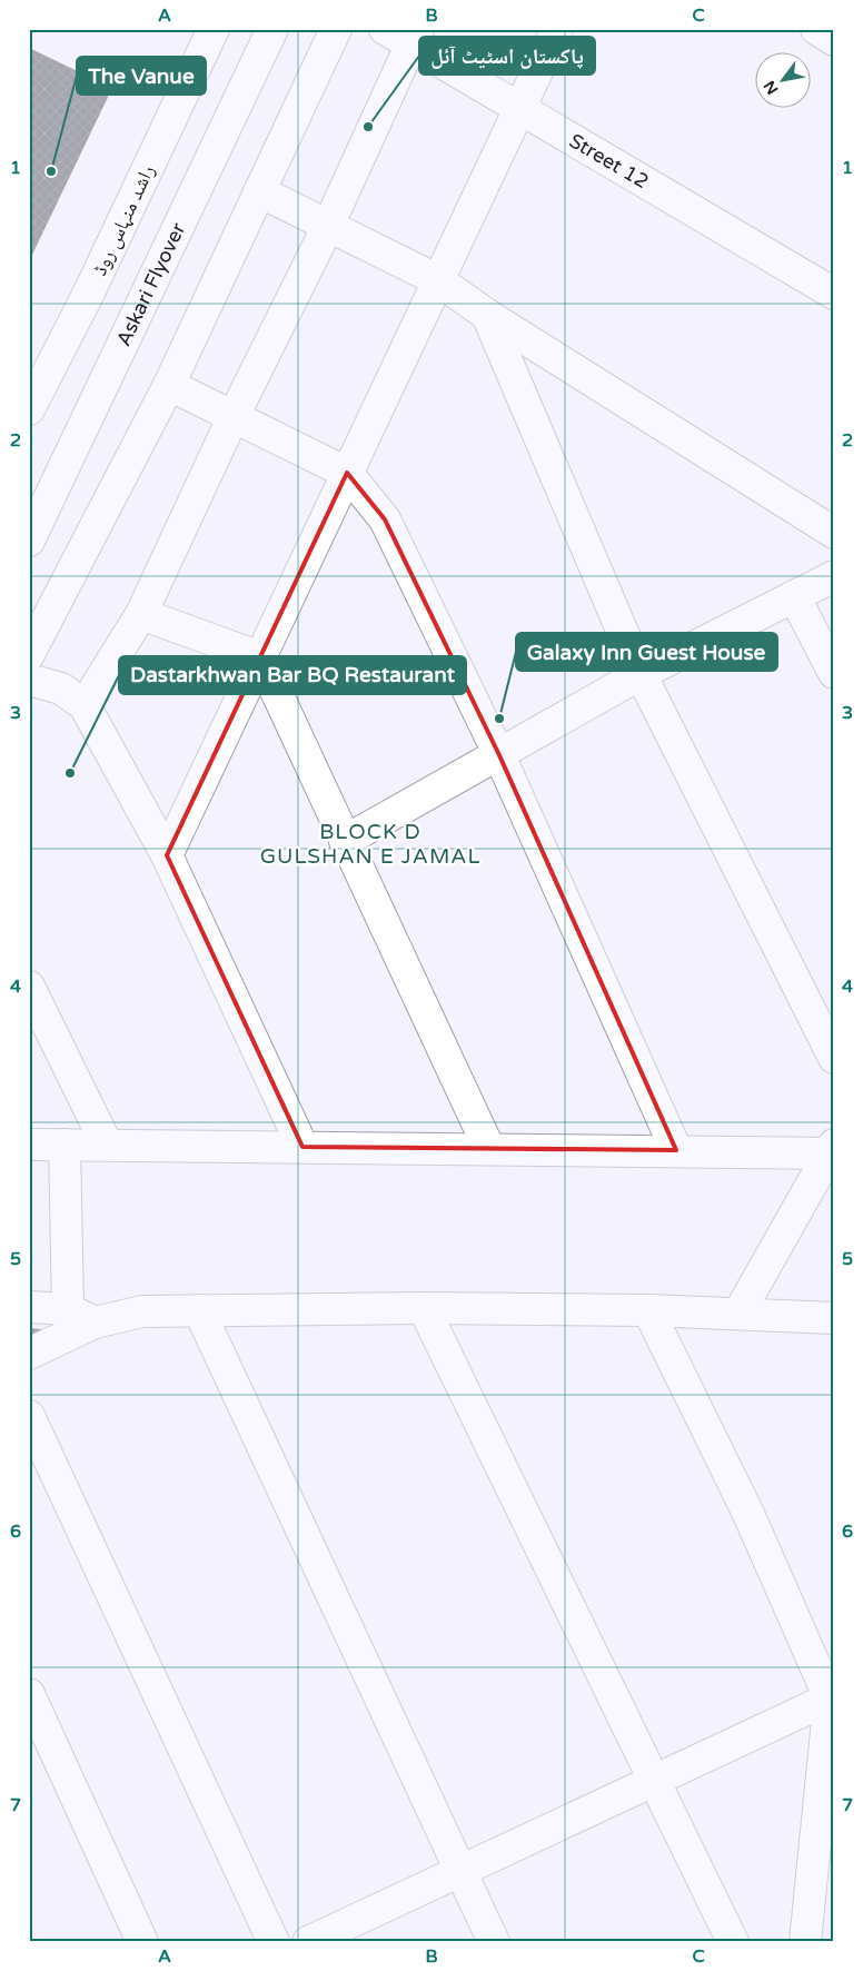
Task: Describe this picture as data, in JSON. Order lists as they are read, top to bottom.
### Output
{
  "streets": {
    "street": ["Street 12", "راشد منہاس روڈ", "Askari Flyover"]
  },
  "districts": ["BLOCK D GULSHAN E JAMAL"],
  "places": [
    "پاکستان اسٹیٹ آئل",
    "The Vanue",
    "Galaxy Inn Guest House",
    "Dastarkhwan Bar BQ Restaurant"
  ],
  "north": "bottom left",
  "grid": {
    "columns": ["A", "B", "C"],
    "rows": [
      "1",
      "2",
      "3",
      "4",
      "5",
      "6",
      "7"
    ]
  }
}
